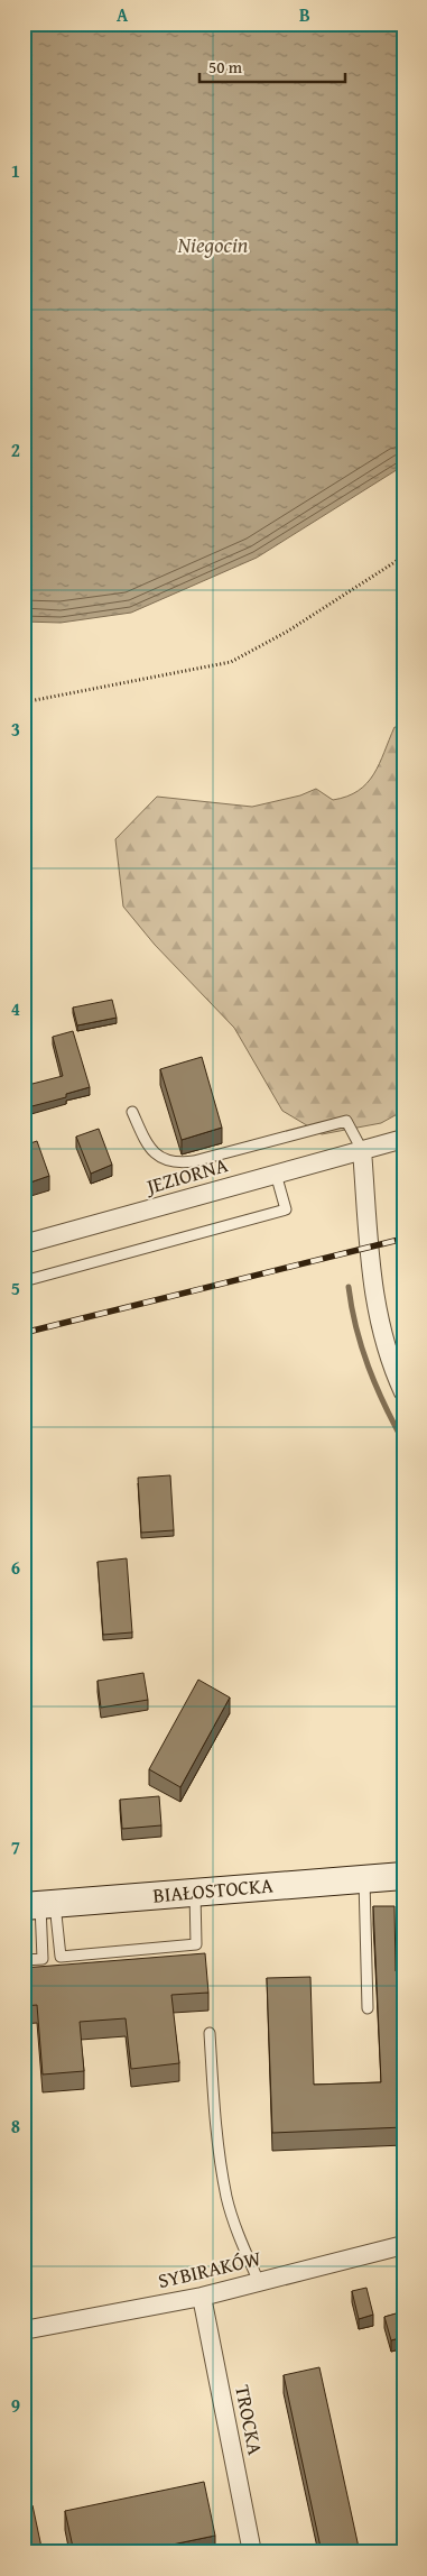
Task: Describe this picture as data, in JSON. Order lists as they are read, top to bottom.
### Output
{
  "streets": {
    "street": [
      "JEZIORNA",
      "BIAŁOSTOCKA",
      "SYBIRAKÓW",
      "TROCKA"
    ]
  },
  "crossings": [
    ["SYBIRAKÓW", "TROCKA"]
  ],
  "water": ["Niegocin"],
  "scale_bar": "50 m",
  "grid": {
    "columns": ["A", "B"],
    "rows": [
      "1",
      "2",
      "3",
      "4",
      "5",
      "6",
      "7",
      "8",
      "9"
    ]
  }
}
